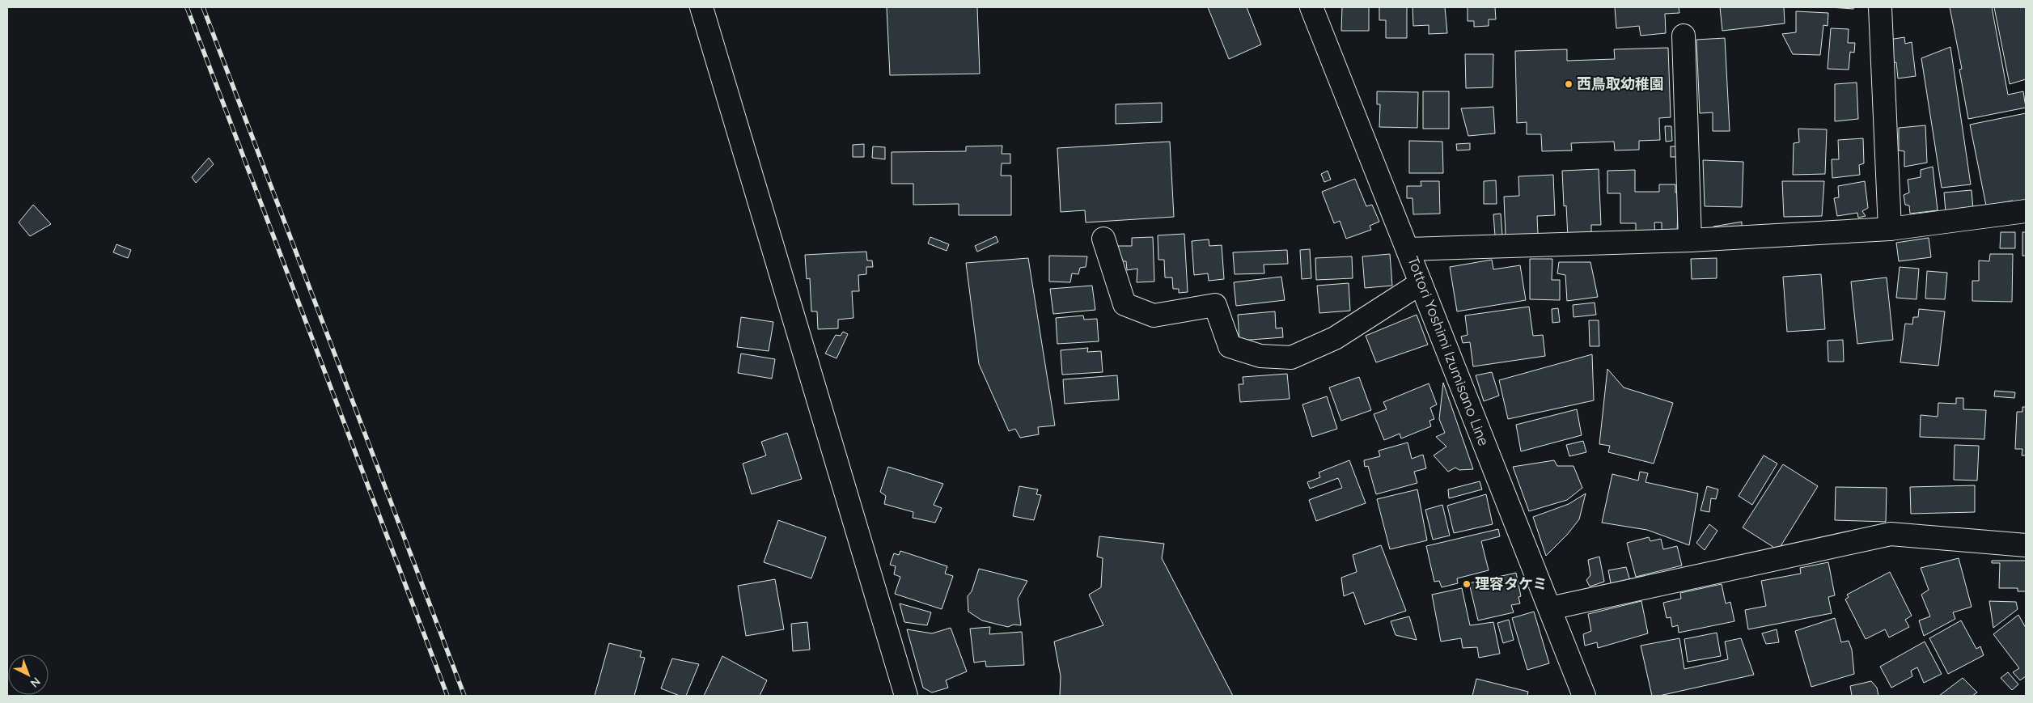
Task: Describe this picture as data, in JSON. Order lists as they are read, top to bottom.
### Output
{
  "streets": {
    "street": ["Tottori Yoshimi Izumisano Line"]
  },
  "places": ["西鳥取幼稚園", "理容タケミ"],
  "north": "bottom right"
}
